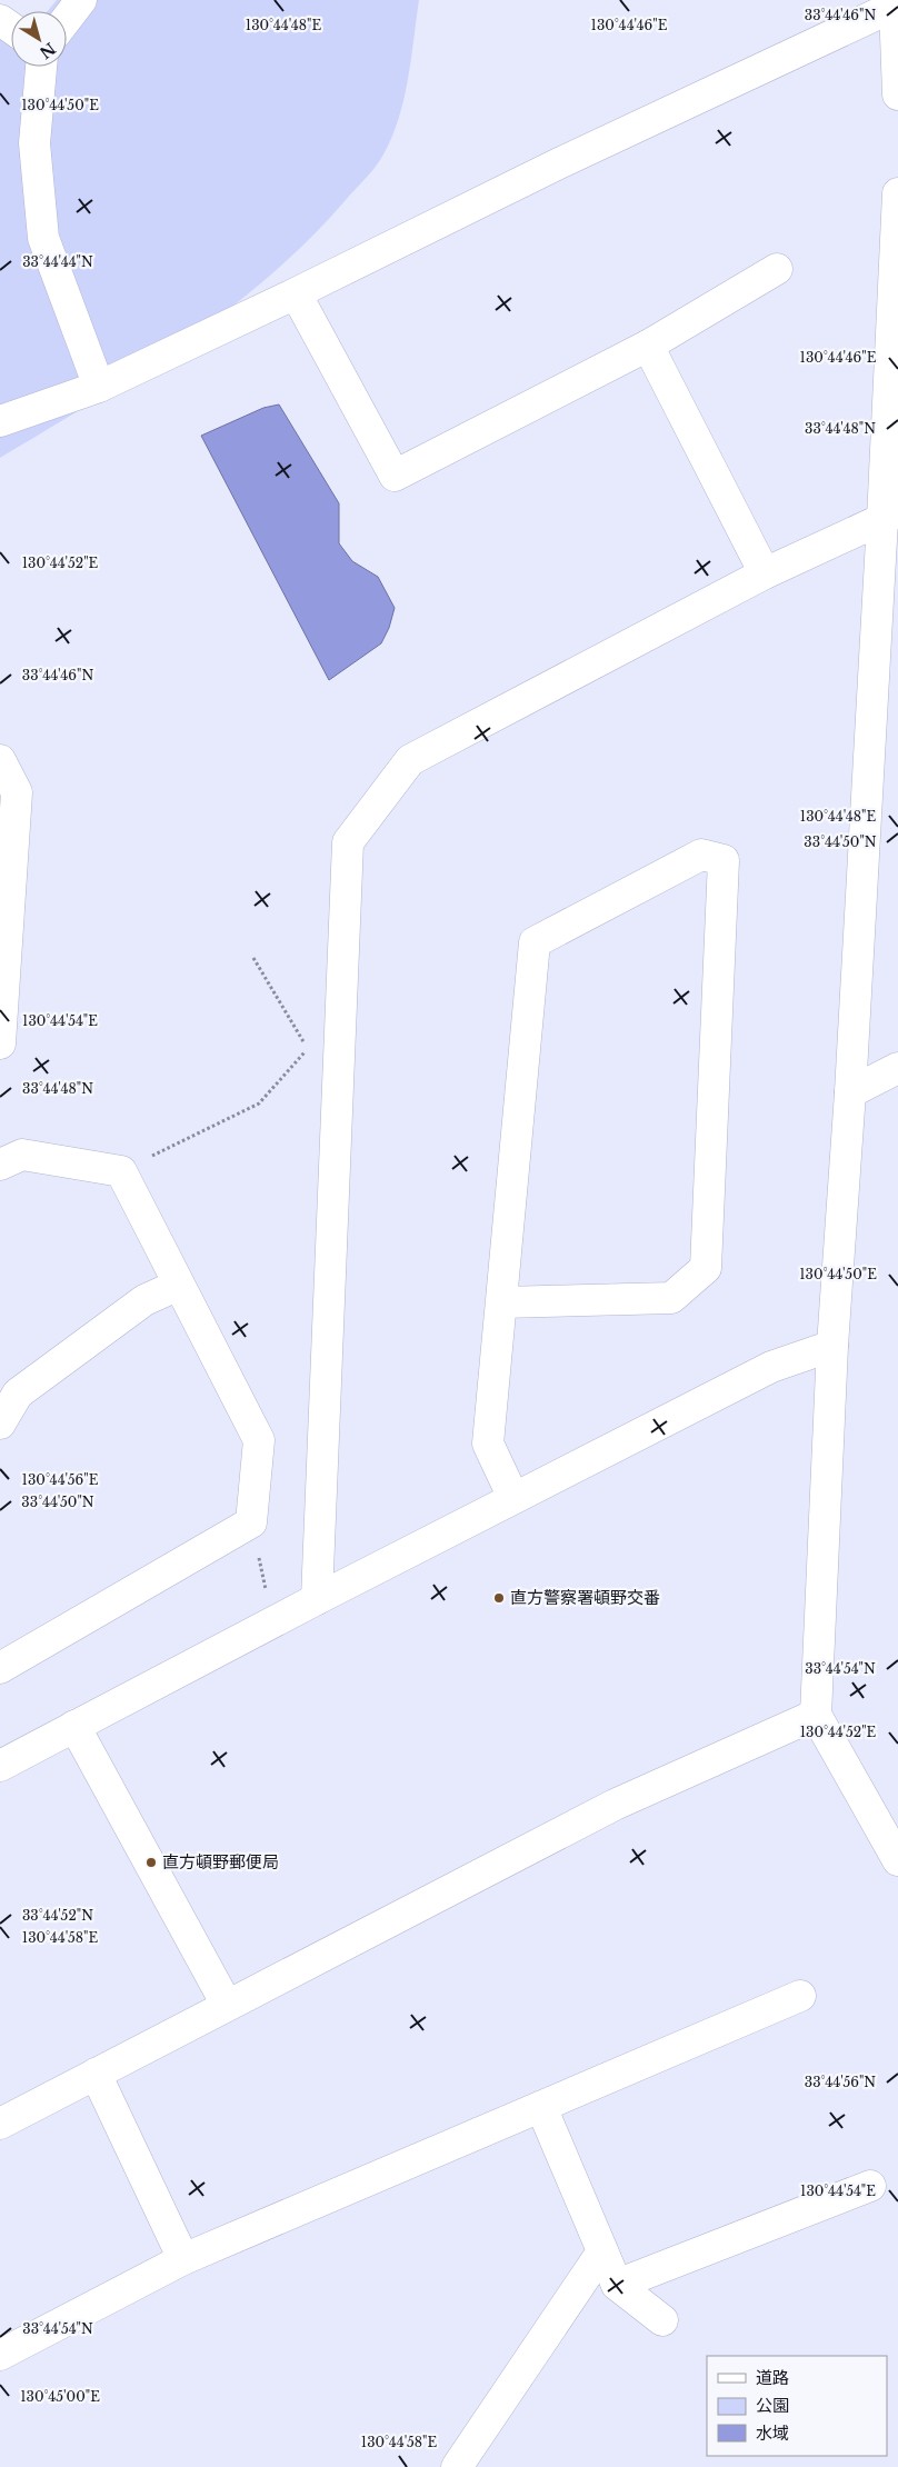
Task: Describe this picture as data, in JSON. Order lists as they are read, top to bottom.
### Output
{
  "places": ["直方警察署頓野交番", "直方頓野郵便局"],
  "legend": ["道路", "公園", "水域"],
  "north": "bottom right",
  "coordinates": [
    "33°44'46\"N",
    "130°44'48\"E",
    "130°44'46\"E",
    "130°44'50\"E",
    "33°44'44\"N",
    "33°44'48\"N",
    "130°44'52\"E",
    "33°44'50\"N",
    "130°44'54\"E",
    "130°44'56\"E",
    "33°44'54\"N",
    "33°44'52\"N",
    "130°44'58\"E",
    "33°44'56\"N",
    "130°45'00\"E"
  ]
}
